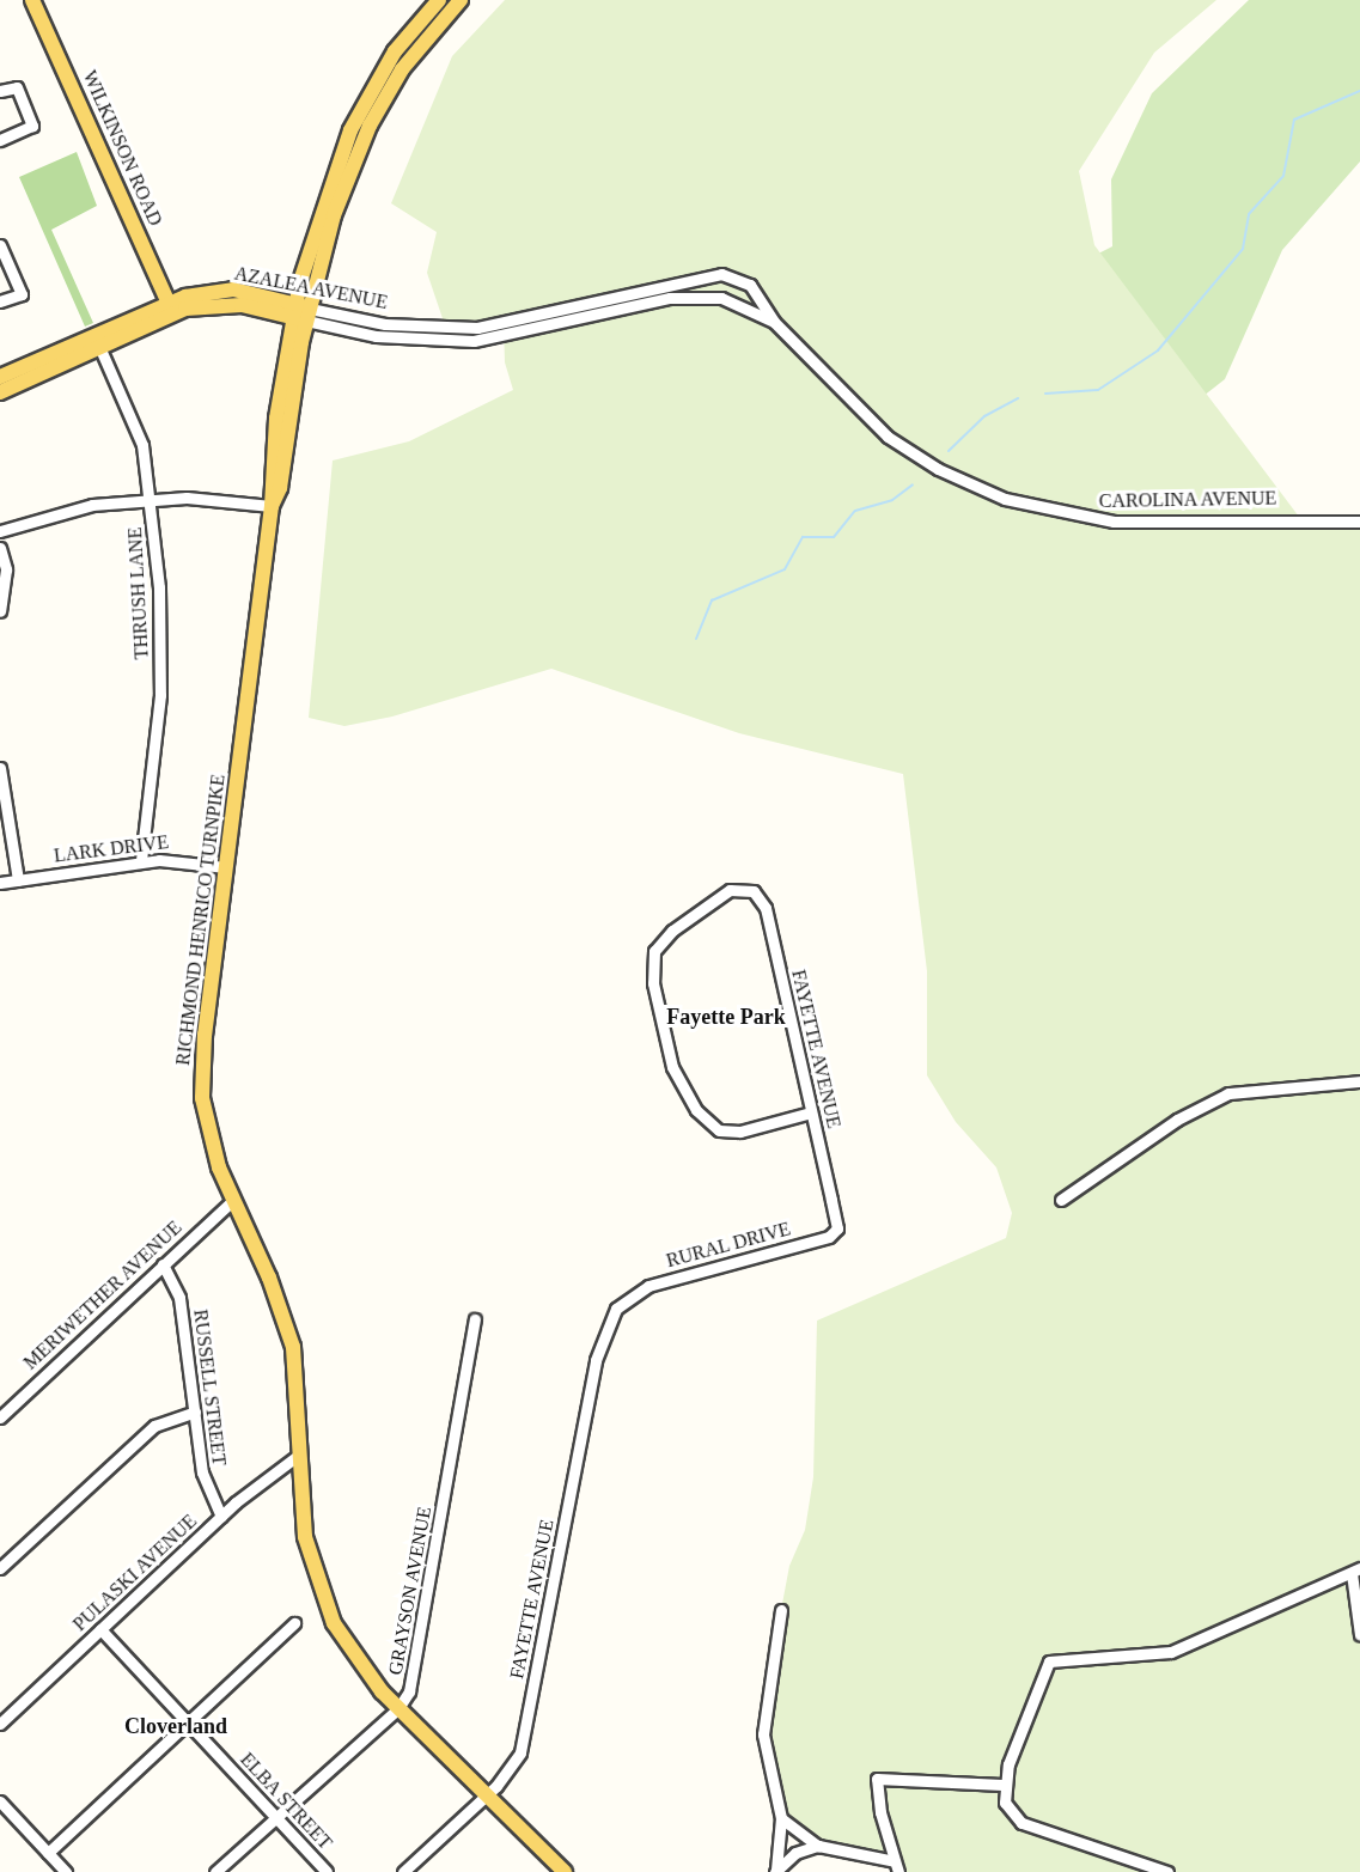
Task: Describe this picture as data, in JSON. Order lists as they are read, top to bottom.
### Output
{
  "streets": {
    "main road": ["WILKINSON ROAD", "AZALEA AVENUE", "RICHMOND HENRICO TURNPIKE"],
    "street": [
      "CAROLINA AVENUE",
      "THRUSH LANE",
      "LARK DRIVE",
      "FAYETTE AVENUE",
      "RURAL DRIVE",
      "MERIWETHER AVENUE",
      "RUSSELL STREET",
      "PULASKI AVENUE",
      "GRAYSON AVENUE",
      "ELBA STREET"
    ]
  },
  "crossings": [
    ["WILKINSON ROAD", "AZALEA AVENUE"],
    ["AZALEA AVENUE", "CAROLINA AVENUE"],
    ["AZALEA AVENUE", "THRUSH LANE"],
    ["AZALEA AVENUE", "RICHMOND HENRICO TURNPIKE"],
    ["THRUSH LANE", "LARK DRIVE"],
    ["LARK DRIVE", "RICHMOND HENRICO TURNPIKE"],
    ["RICHMOND HENRICO TURNPIKE", "FAYETTE AVENUE"],
    ["RICHMOND HENRICO TURNPIKE", "MERIWETHER AVENUE"],
    ["RICHMOND HENRICO TURNPIKE", "PULASKI AVENUE"],
    ["RICHMOND HENRICO TURNPIKE", "GRAYSON AVENUE"],
    ["FAYETTE AVENUE", "RURAL DRIVE"],
    ["MERIWETHER AVENUE", "RUSSELL STREET"],
    ["RUSSELL STREET", "PULASKI AVENUE"],
    ["PULASKI AVENUE", "ELBA STREET"],
    ["GRAYSON AVENUE", "ELBA STREET"]
  ],
  "districts": ["Fayette Park", "Cloverland"]
}
